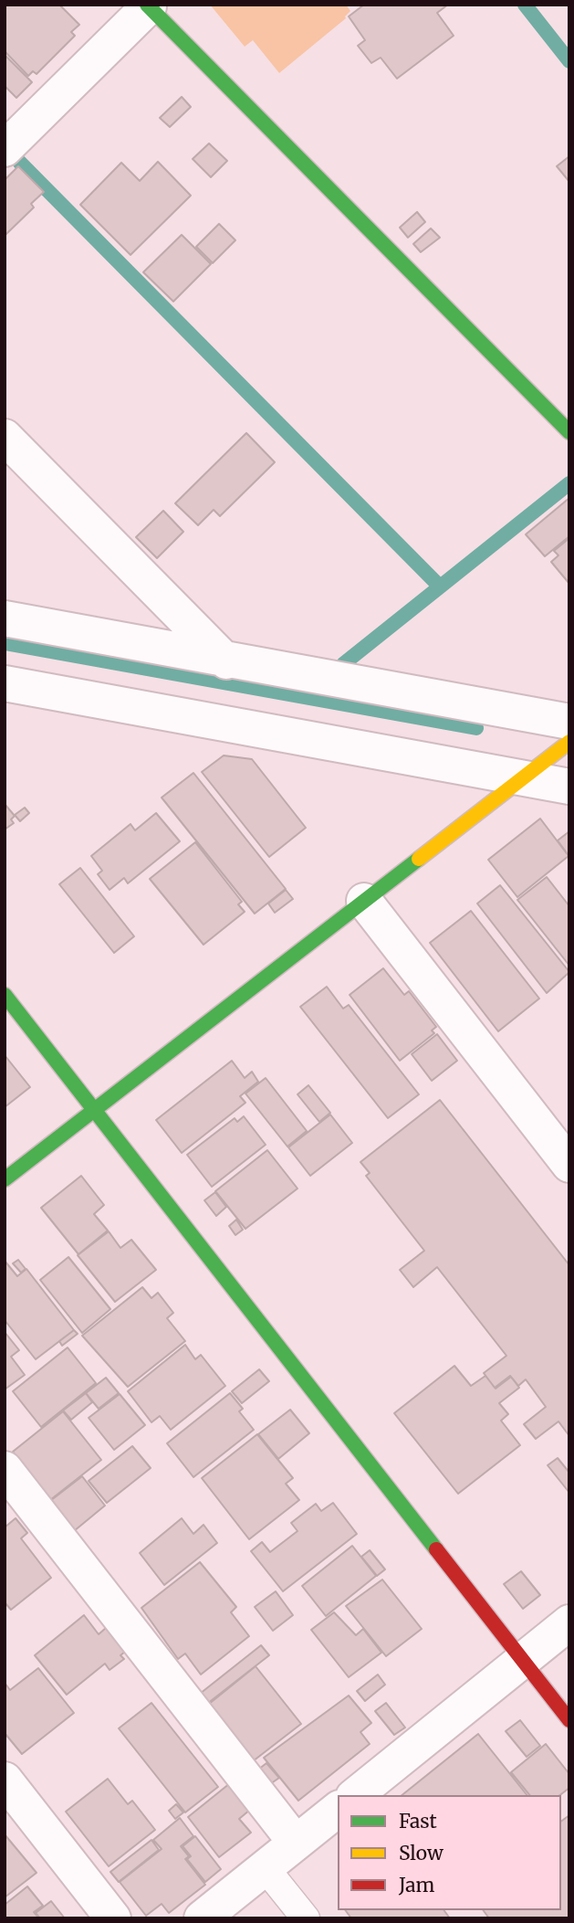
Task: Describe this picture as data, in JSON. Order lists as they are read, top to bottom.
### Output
{
  "legend": ["Fast", "Slow", "Jam"]
}
